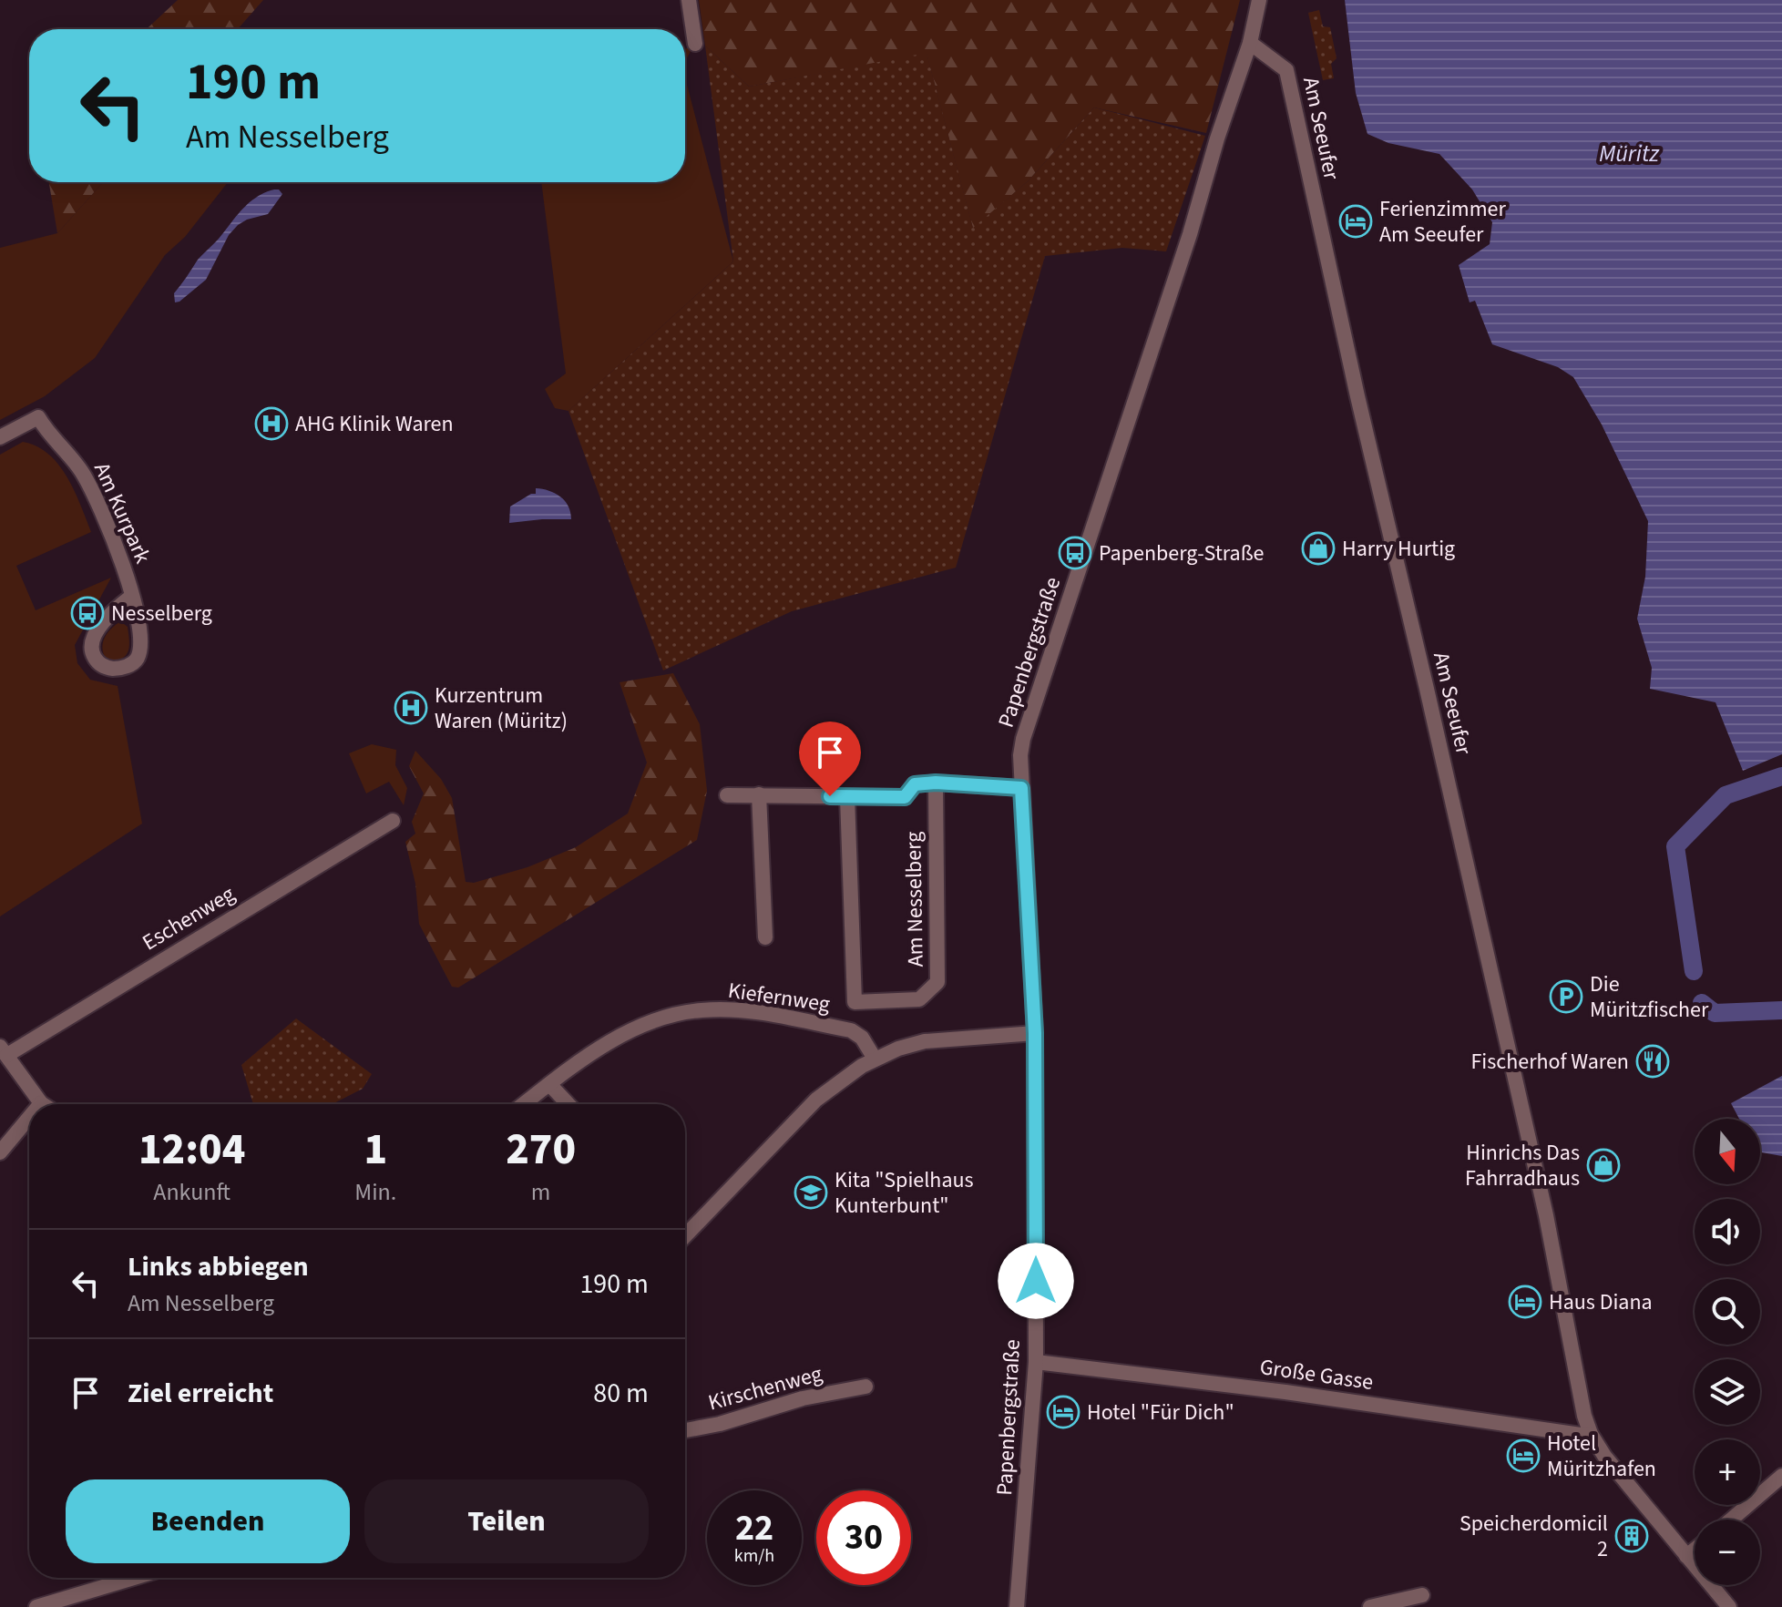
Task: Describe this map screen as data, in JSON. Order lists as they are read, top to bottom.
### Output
{
  "streets": {
    "street": [
      "Am Seeufer",
      "Am Kurpark",
      "Papenbergstraße",
      "Am Nesselberg",
      "Eschenweg",
      "Kiefernweg",
      "Große Gasse",
      "Kirschenweg"
    ]
  },
  "crossings": [
    ["Am Seeufer", "Papenbergstraße"],
    ["Am Seeufer", "Große Gasse"],
    ["Papenbergstraße", "Große Gasse"]
  ],
  "water": ["Müritz"],
  "places": {
    "hotel": [
      "Ferienzimmer Am Seeufer",
      "Haus Diana",
      "Hotel \"Für Dich\"",
      "Hotel Müritzhafen"
    ],
    "hospital": ["AHG Klinik Waren", "Kurzentrum Waren (Müritz)"],
    "shop": ["Harry Hurtig", "Hinrichs Das Fahrradhaus"],
    "bus stop": ["Papenberg-Straße", "Nesselberg"],
    "parking": ["Die Müritzfischer"],
    "restaurant": ["Fischerhof Waren"],
    "school or university": ["Kita \"Spielhaus Kunterbunt\""],
    "building": ["Speicherdomicil 2"]
  },
  "north": "bottom",
  "page": {
    "turn": ["190 m", "Am Nesselberg"],
    "eta": [
      "12:04",
      "Ankunft",
      "1",
      "Min.",
      "270",
      "m"
    ],
    "map_buttons": ["+", "−"],
    "list": [
      {
        "name": "Links abbiegen",
        "note": "Am Nesselberg",
        "value": "190 m"
      },
      {
        "name": "Ziel erreicht",
        "value": "80 m"
      }
    ],
    "buttons": ["Beenden", "Teilen"],
    "speed": "22 km/h",
    "limit": "30"
  }
}
